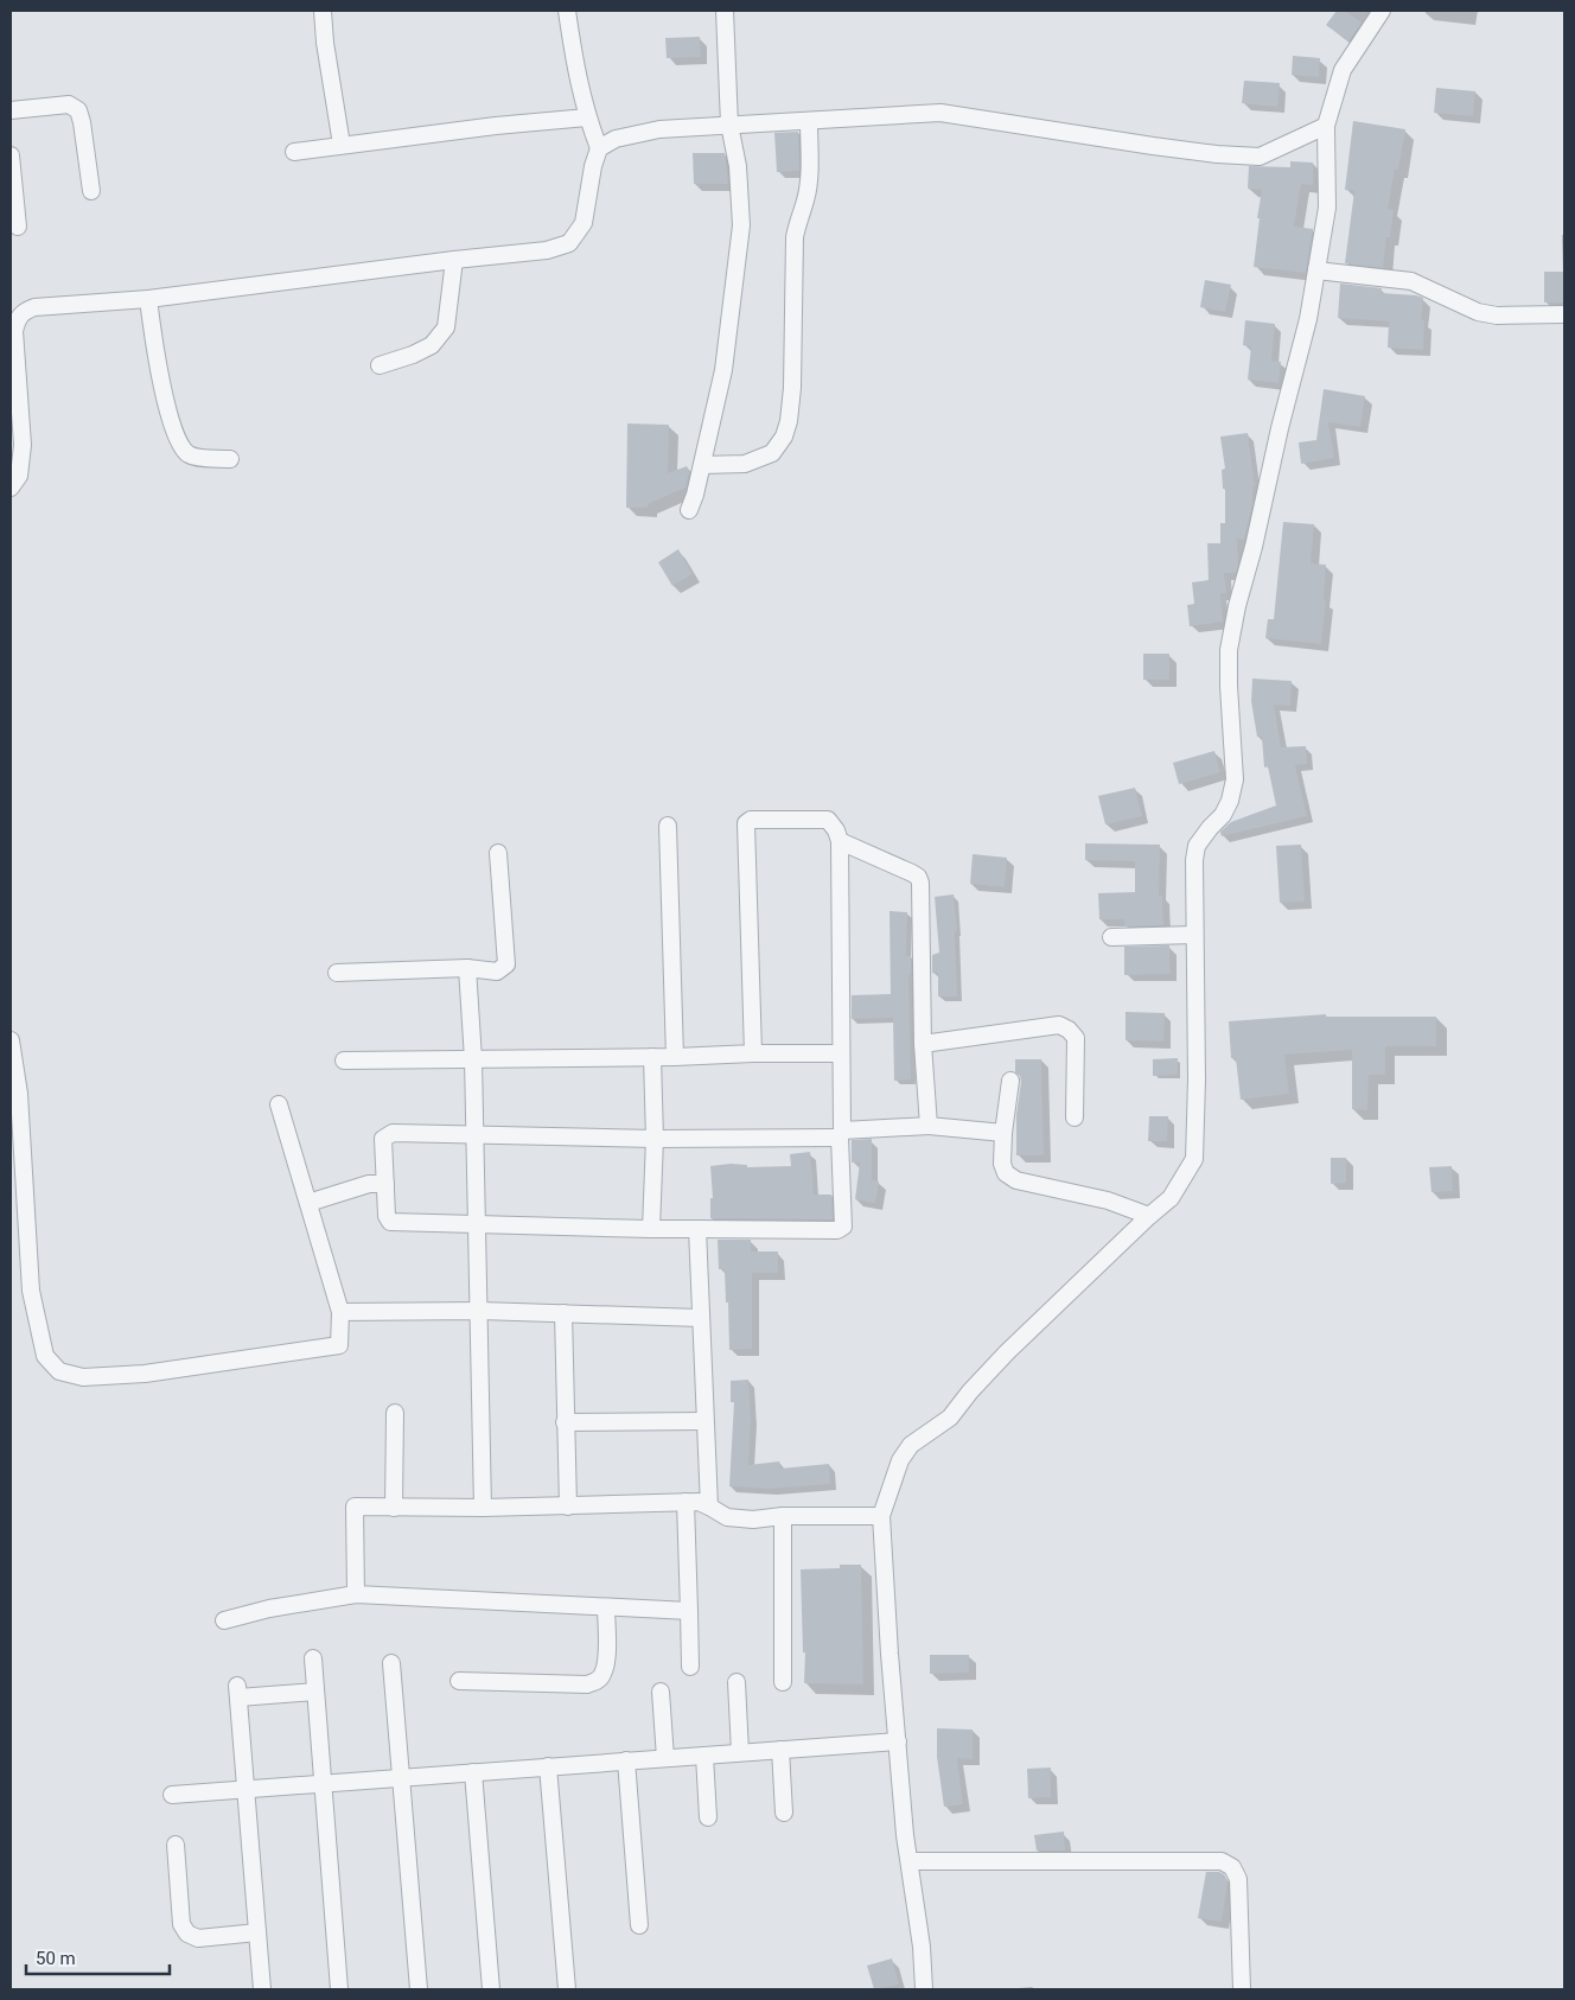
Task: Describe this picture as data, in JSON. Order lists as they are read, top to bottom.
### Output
{
  "scale_bar": "50 m"
}
